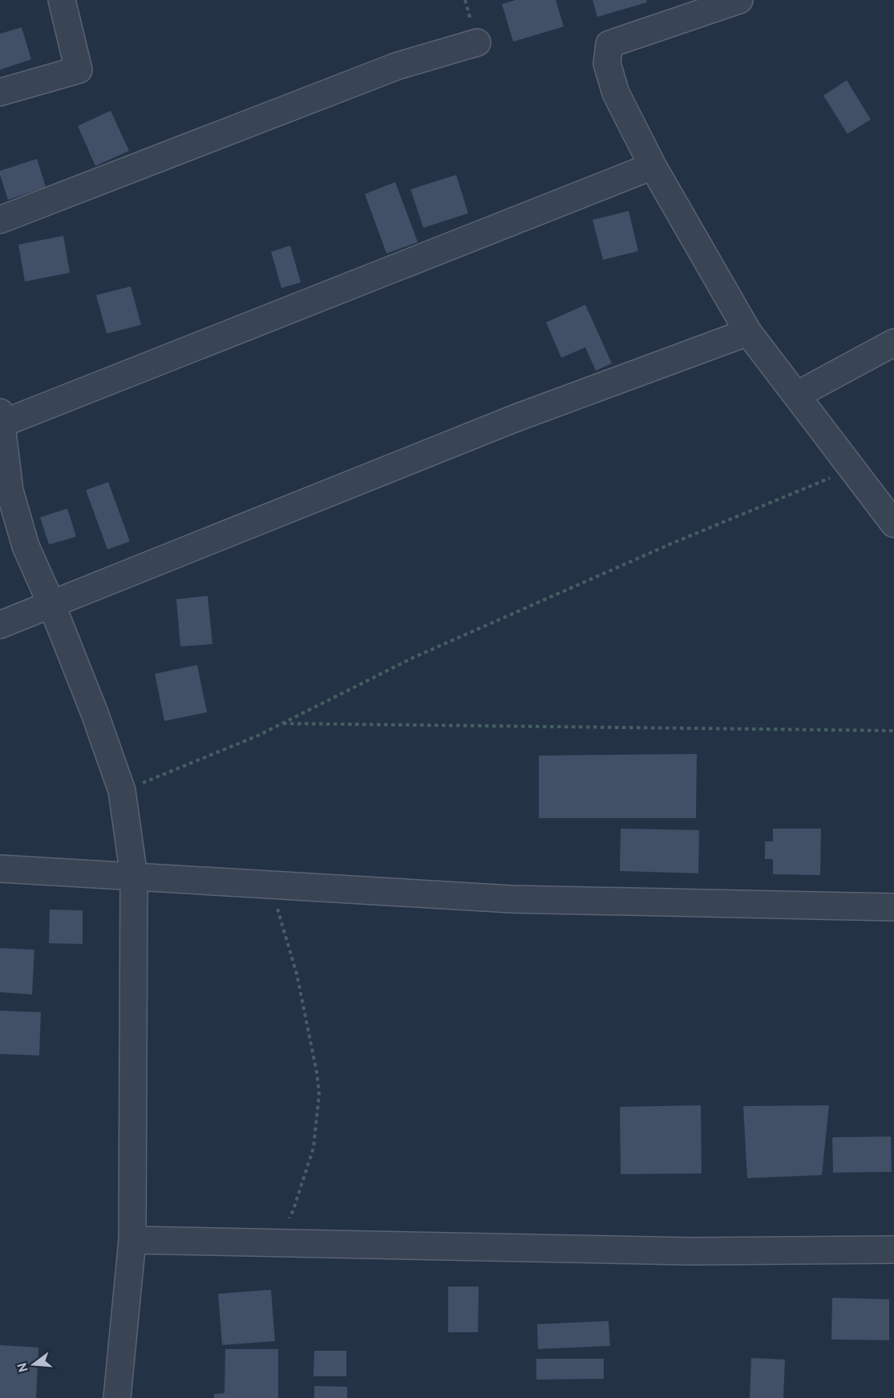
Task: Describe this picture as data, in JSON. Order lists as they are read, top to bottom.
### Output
{
  "north": "left"
}
